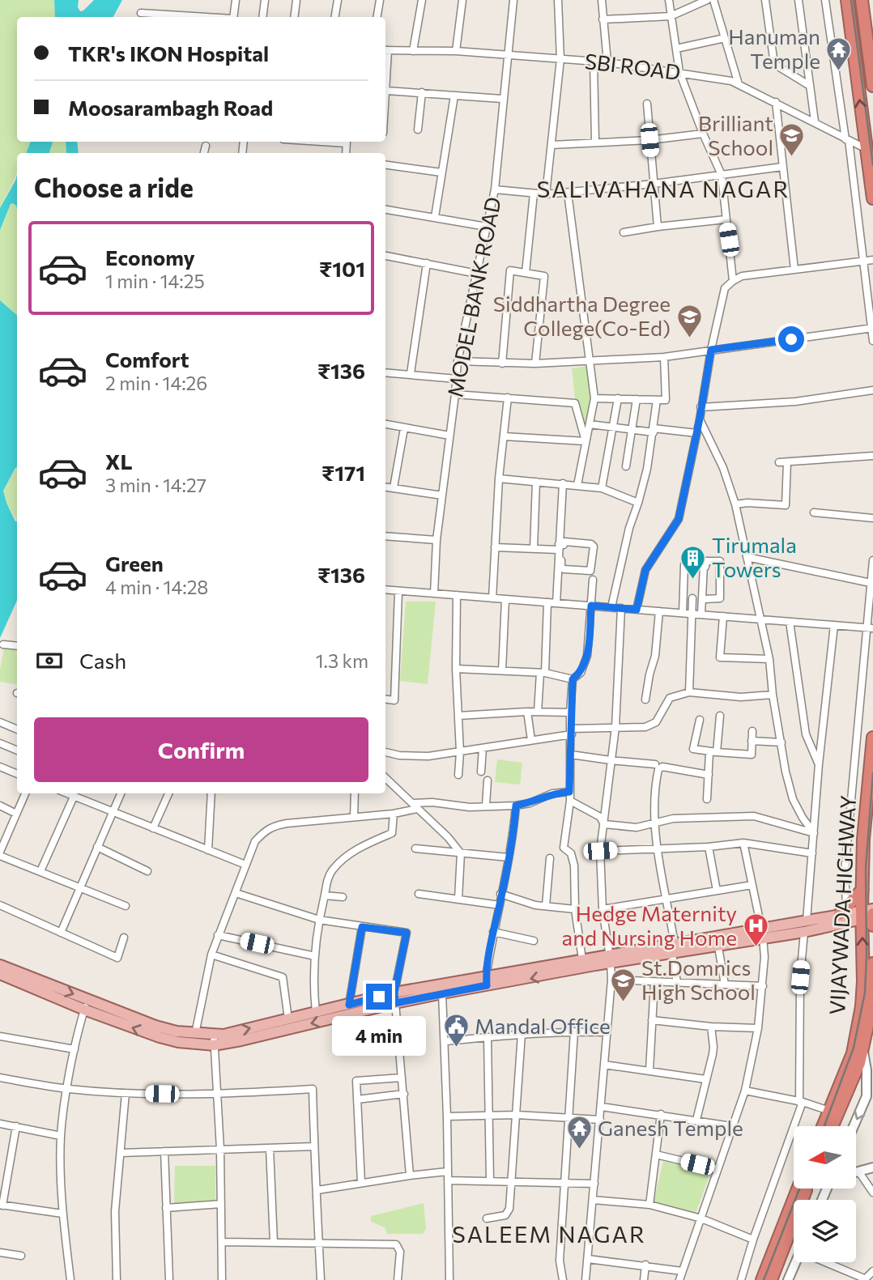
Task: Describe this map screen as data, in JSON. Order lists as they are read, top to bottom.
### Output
{
  "streets": {
    "highway": ["VIJAYWADA HIGHWAY"],
    "street": ["SBI ROAD", "MODEL BANK ROAD"]
  },
  "crossings": [
    ["SBI ROAD", "MODEL BANK ROAD"]
  ],
  "districts": ["SALIVAHANA NAGAR", "SALEEM NAGAR"],
  "places": {
    "temple": ["Hanuman Temple", "Ganesh Temple"],
    "school or university": ["Brilliant School", "Siddhartha Degree College(Co-Ed)", "St.Domnics High School"],
    "building": ["Tirumala Towers"],
    "hospital": ["Hedge Maternity and Nursing Home"],
    "public building": ["Mandal Office"]
  },
  "north": "left",
  "page": {
    "banner": ["TKR's IKON Hospital", "Moosarambagh Road"],
    "heading": "Choose a ride",
    "list": [
      {
        "name": "Economy",
        "note": "1 min · 14:25",
        "value": "₹101"
      },
      {
        "name": "Comfort",
        "note": "2 min · 14:26",
        "value": "₹136"
      },
      {
        "name": "XL",
        "note": "3 min · 14:27",
        "value": "₹171"
      },
      {
        "name": "Green",
        "note": "4 min · 14:28",
        "value": "₹136"
      }
    ],
    "pay": ["Cash", "1.3 km"],
    "buttons": "Confirm",
    "bubble": "4 min"
  }
}
